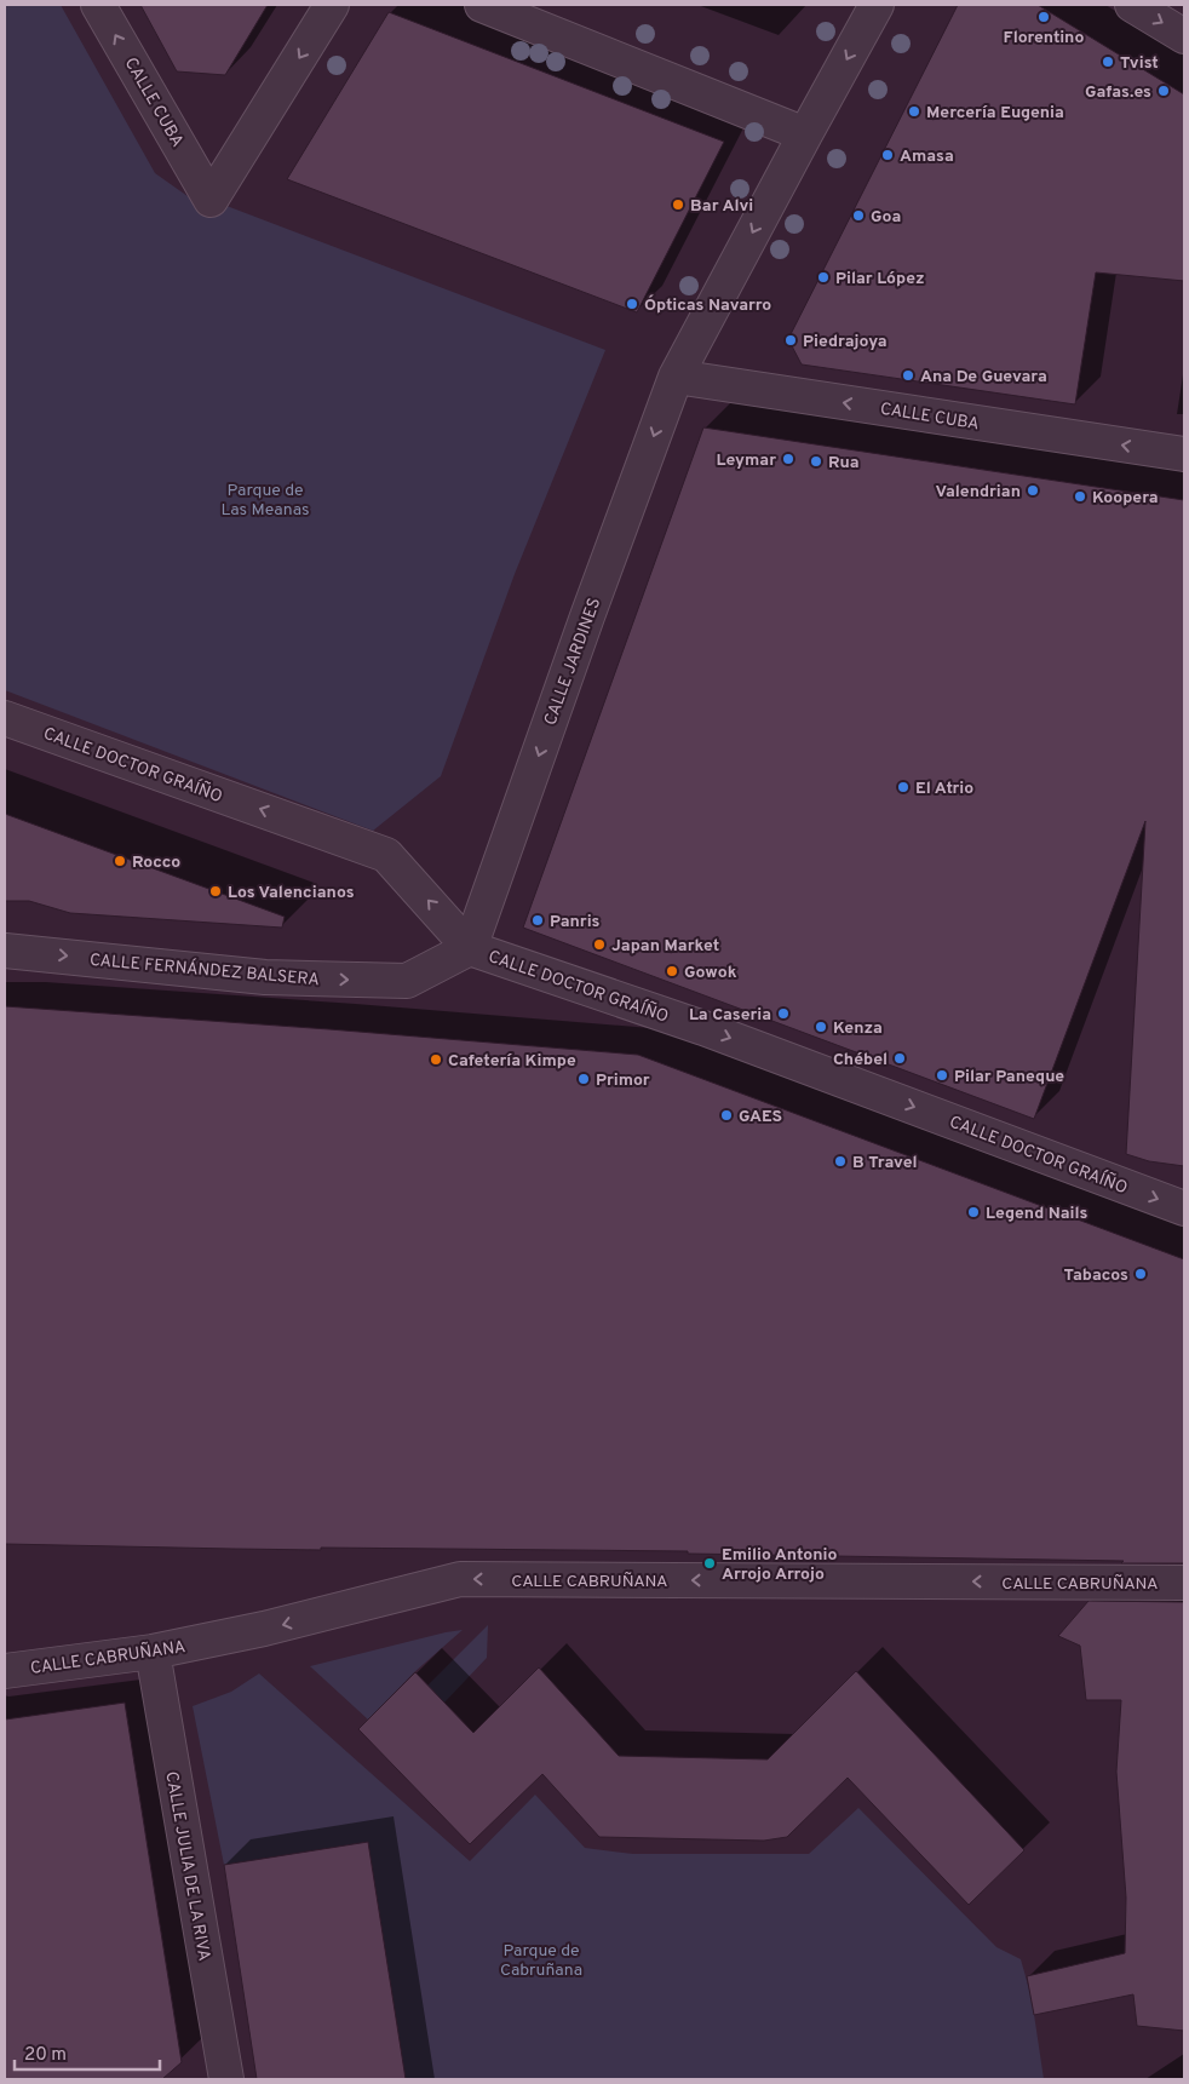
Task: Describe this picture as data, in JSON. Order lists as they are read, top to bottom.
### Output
{
  "streets": {
    "street": [
      "CALLE CUBA",
      "CALLE JARDINES",
      "CALLE DOCTOR GRAÍÑO",
      "CALLE FERNÁNDEZ BALSERA",
      "CALLE CABRUÑANA",
      "CALLE JULIA DE LA RIVA"
    ]
  },
  "crossings": [
    ["CALLE CUBA", "CALLE JARDINES"],
    ["CALLE JARDINES", "CALLE DOCTOR GRAÍÑO"],
    ["CALLE JARDINES", "CALLE FERNÁNDEZ BALSERA"],
    ["CALLE DOCTOR GRAÍÑO", "CALLE FERNÁNDEZ BALSERA"],
    ["CALLE CABRUÑANA", "CALLE JULIA DE LA RIVA"]
  ],
  "one_way": ["CALLE JARDINES", "CALLE FERNÁNDEZ BALSERA", "CALLE CABRUÑANA"],
  "parks": ["Parque de Las Meanas", "Parque de Cabruñana"],
  "places": [
    "Florentino",
    "Tvist",
    "Gafas.es",
    "Mercería Eugenia",
    "Amasa",
    "Bar Alvi",
    "Goa",
    "Pilar López",
    "Ópticas Navarro",
    "Piedrajoya",
    "Ana De Guevara",
    "Leymar",
    "Rua",
    "Valendrian",
    "Koopera",
    "El Atrio",
    "Rocco",
    "Los Valencianos",
    "Panris",
    "Japan Market",
    "Gowok",
    "La Caseria",
    "Kenza",
    "Chébel",
    "Cafetería Kimpe",
    "Pilar Paneque",
    "Primor",
    "GAES",
    "B Travel",
    "Legend Nails",
    "Tabacos",
    "Emilio Antonio Arrojo Arrojo"
  ],
  "scale_bar": "20 m"
}
